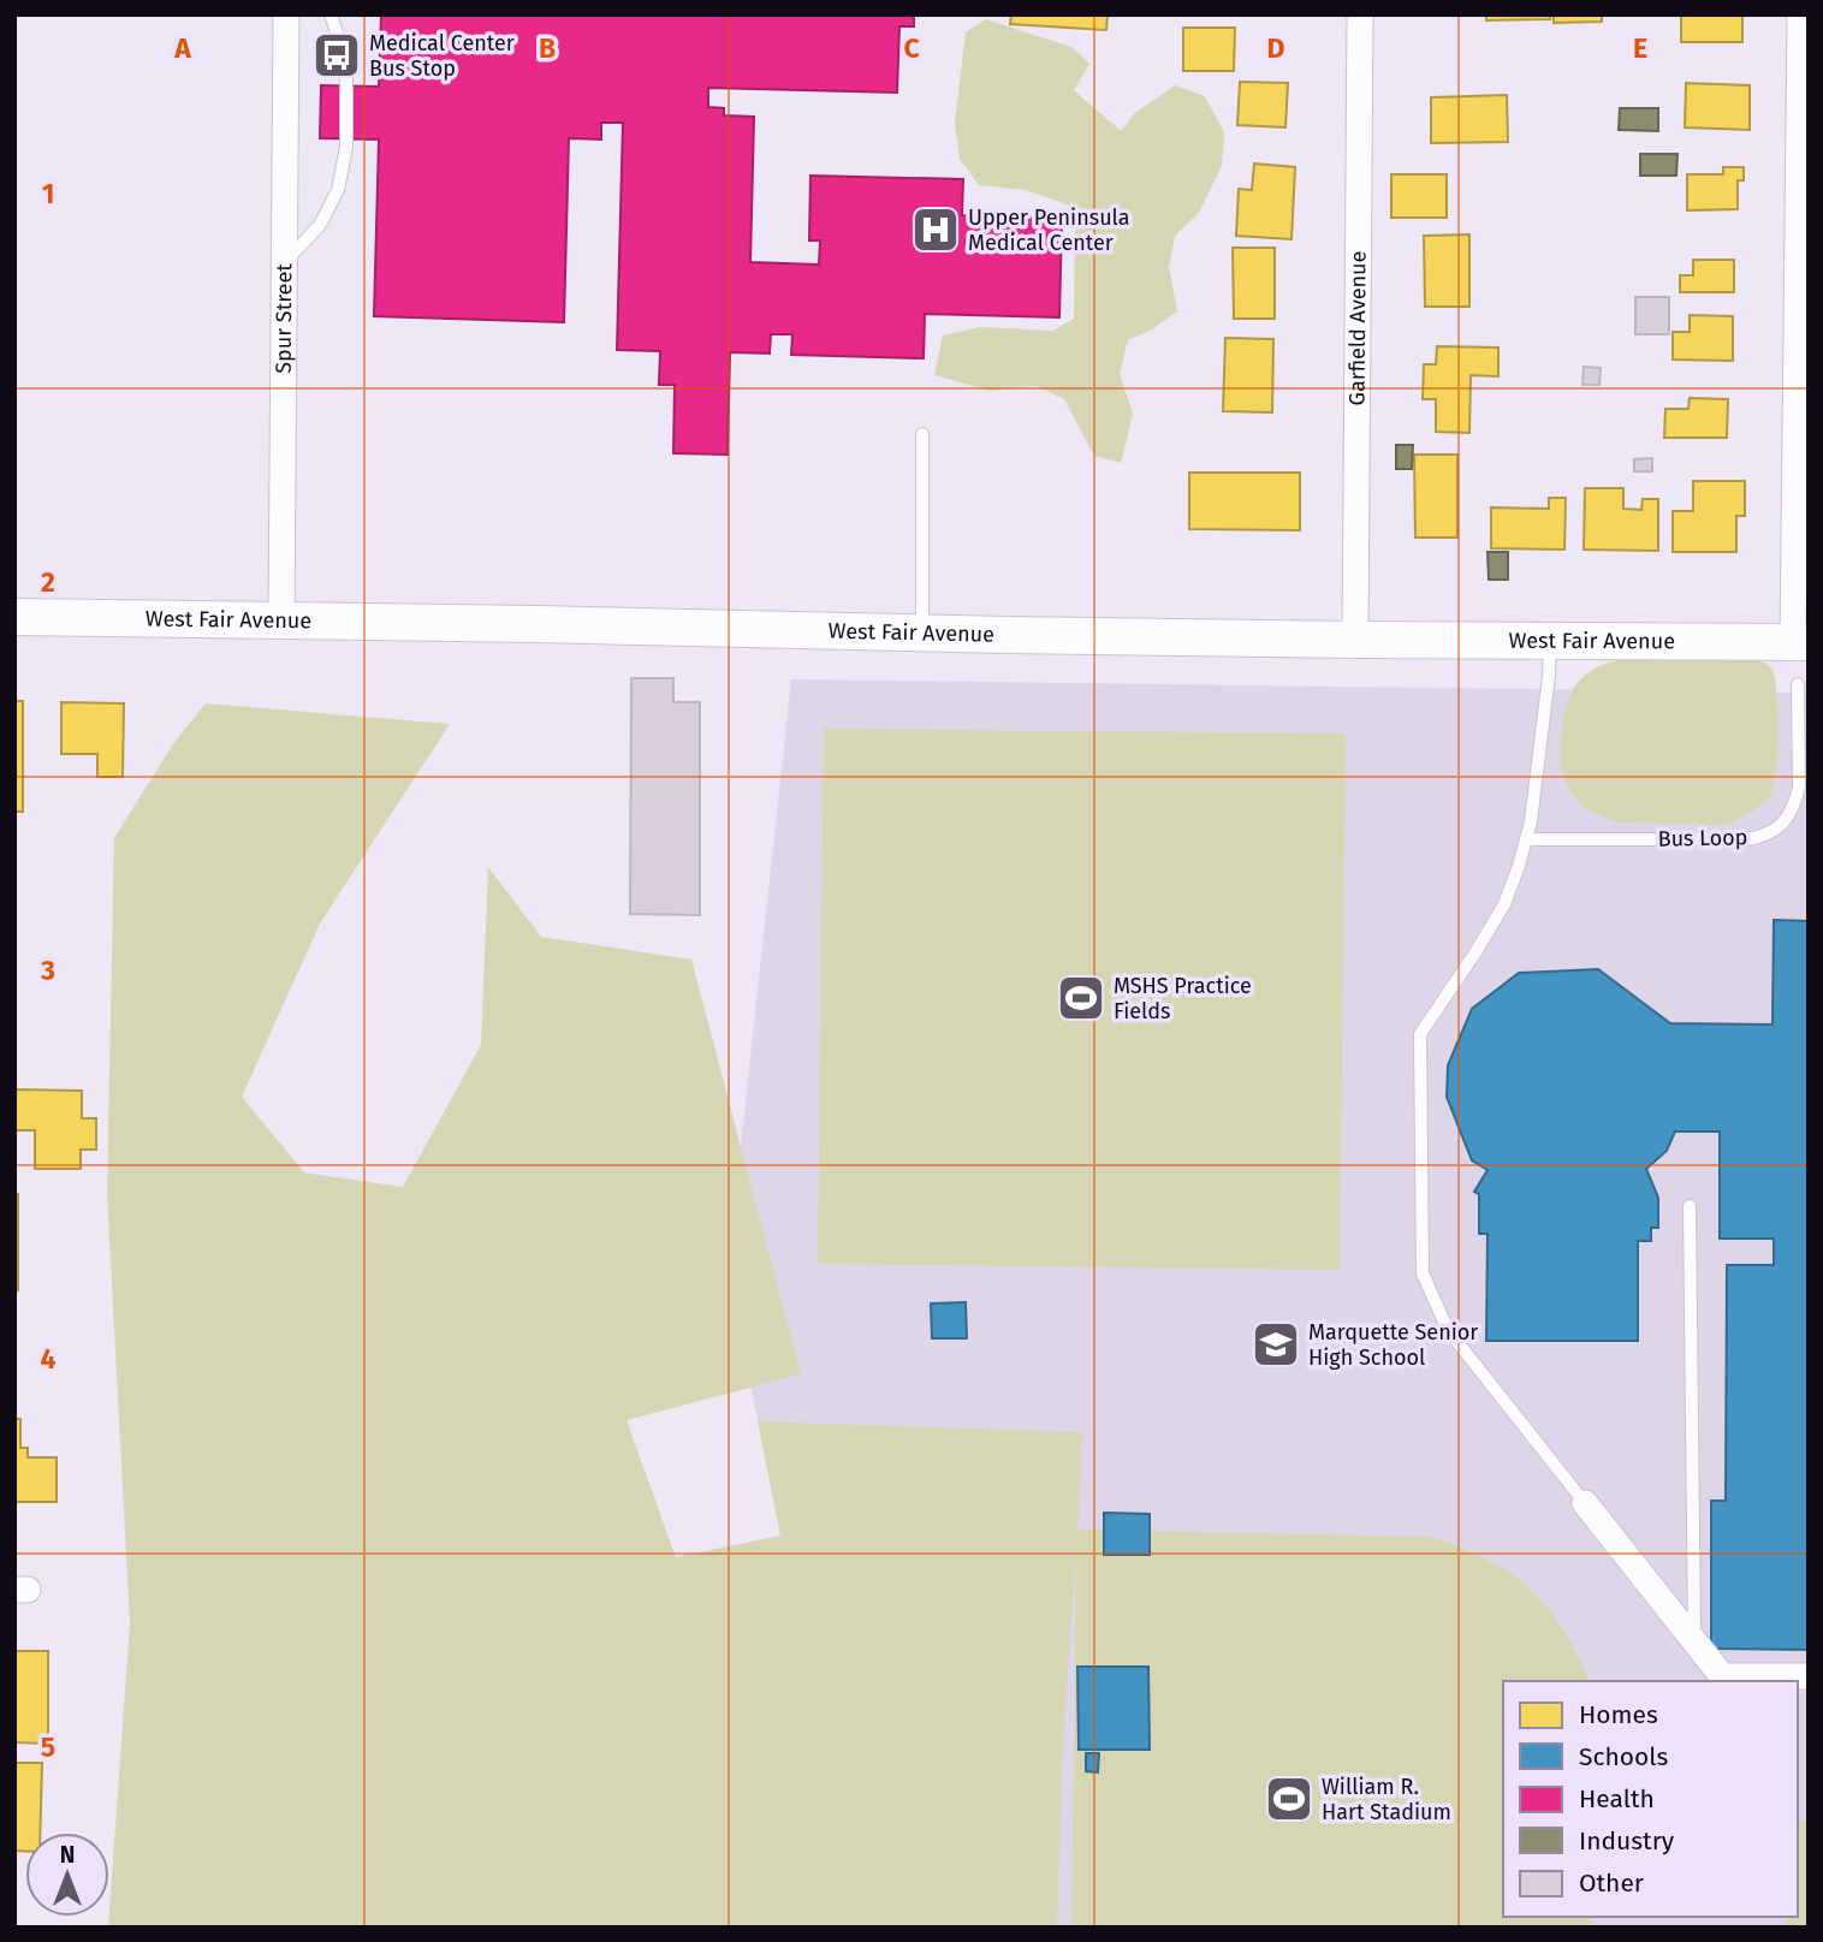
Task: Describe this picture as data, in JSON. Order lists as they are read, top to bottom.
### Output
{
  "streets": {
    "street": ["Spur Street", "Garfield Avenue", "West Fair Avenue"],
    "lane": ["Bus Loop"]
  },
  "crossings": [
    ["Spur Street", "West Fair Avenue"],
    ["Garfield Avenue", "West Fair Avenue"]
  ],
  "places": {
    "bus stop": ["Medical Center Bus Stop"],
    "hospital": ["Upper Peninsula Medical Center"],
    "sports": ["MSHS Practice Fields", "William R. Hart Stadium"],
    "school or university": ["Marquette Senior High School"]
  },
  "legend": [
    "Homes",
    "Schools",
    "Health",
    "Industry",
    "Other"
  ],
  "north": "top",
  "grid": {
    "columns": [
      "A",
      "B",
      "C",
      "D",
      "E"
    ],
    "rows": [
      "1",
      "2",
      "3",
      "4",
      "5"
    ]
  }
}
